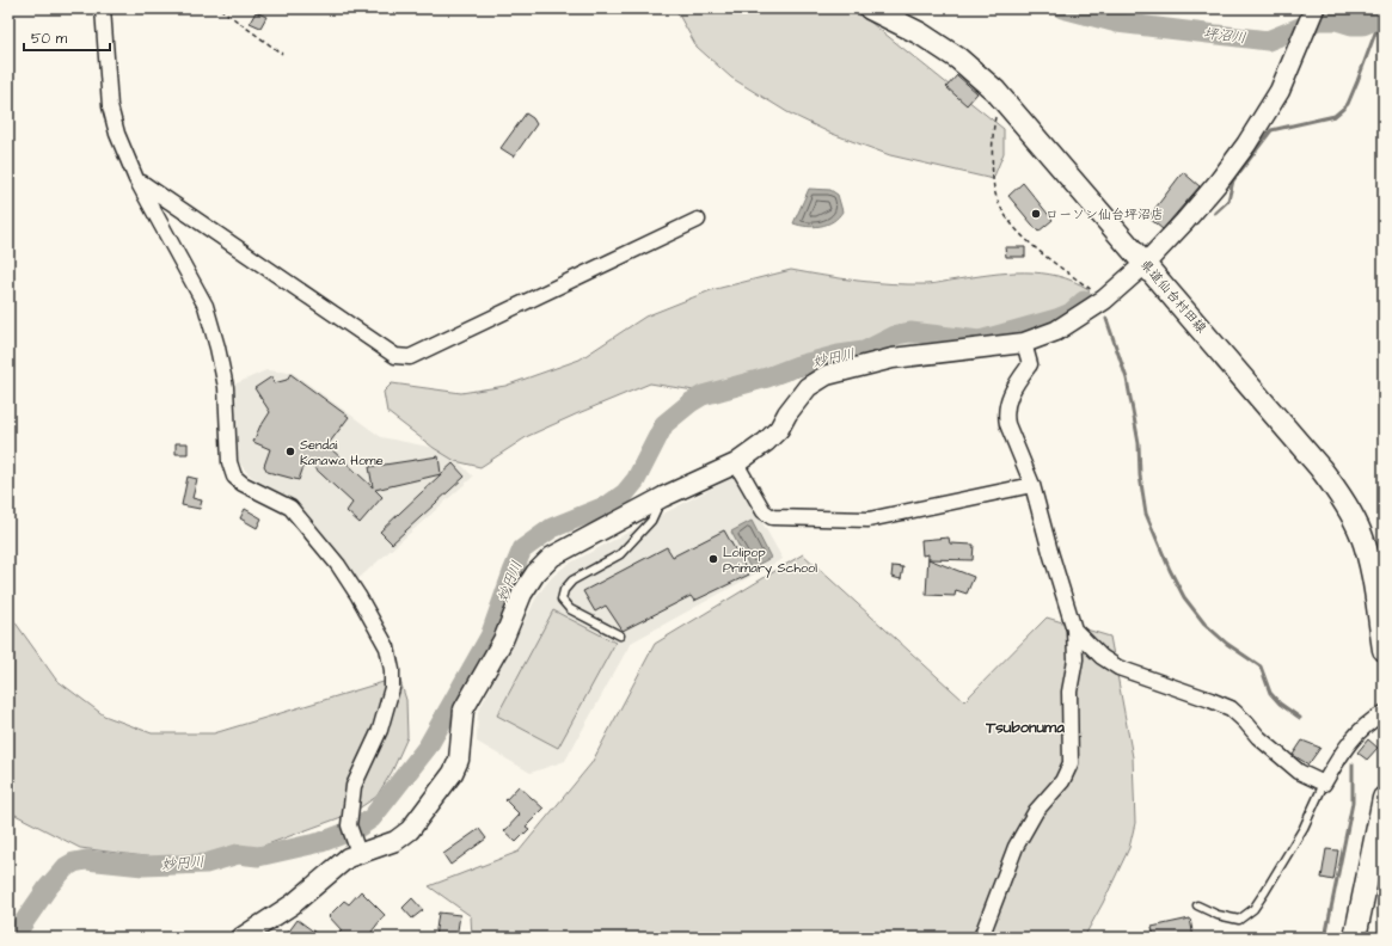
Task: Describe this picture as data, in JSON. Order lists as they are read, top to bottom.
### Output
{
  "streets": {
    "main road": ["県道仙台村田線"]
  },
  "districts": ["Tsubonuma"],
  "water": ["坪沼川", "妙円川"],
  "places": ["ローソン仙台坪沼店", "Sendai Kanawa Home", "Lolipop Primary School"],
  "scale_bar": "50 m"
}
